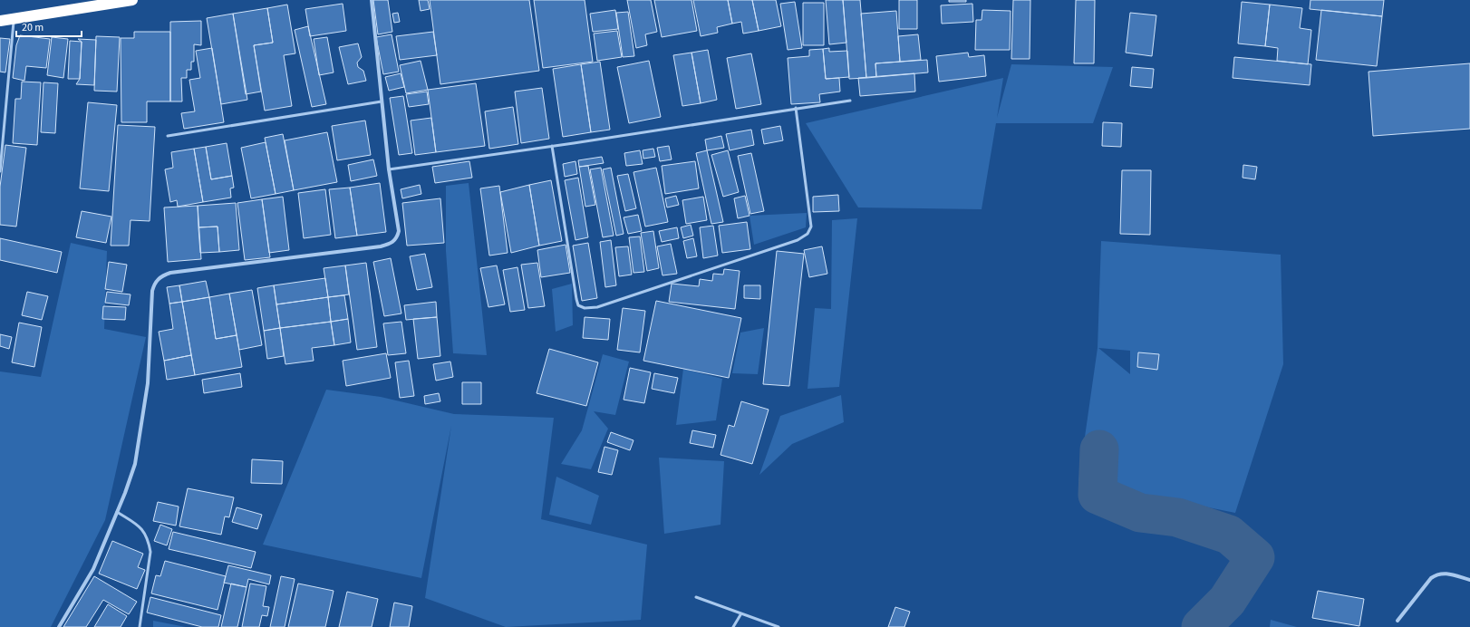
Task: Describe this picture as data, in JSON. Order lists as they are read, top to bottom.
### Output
{
  "scale_bar": "20 m"
}
